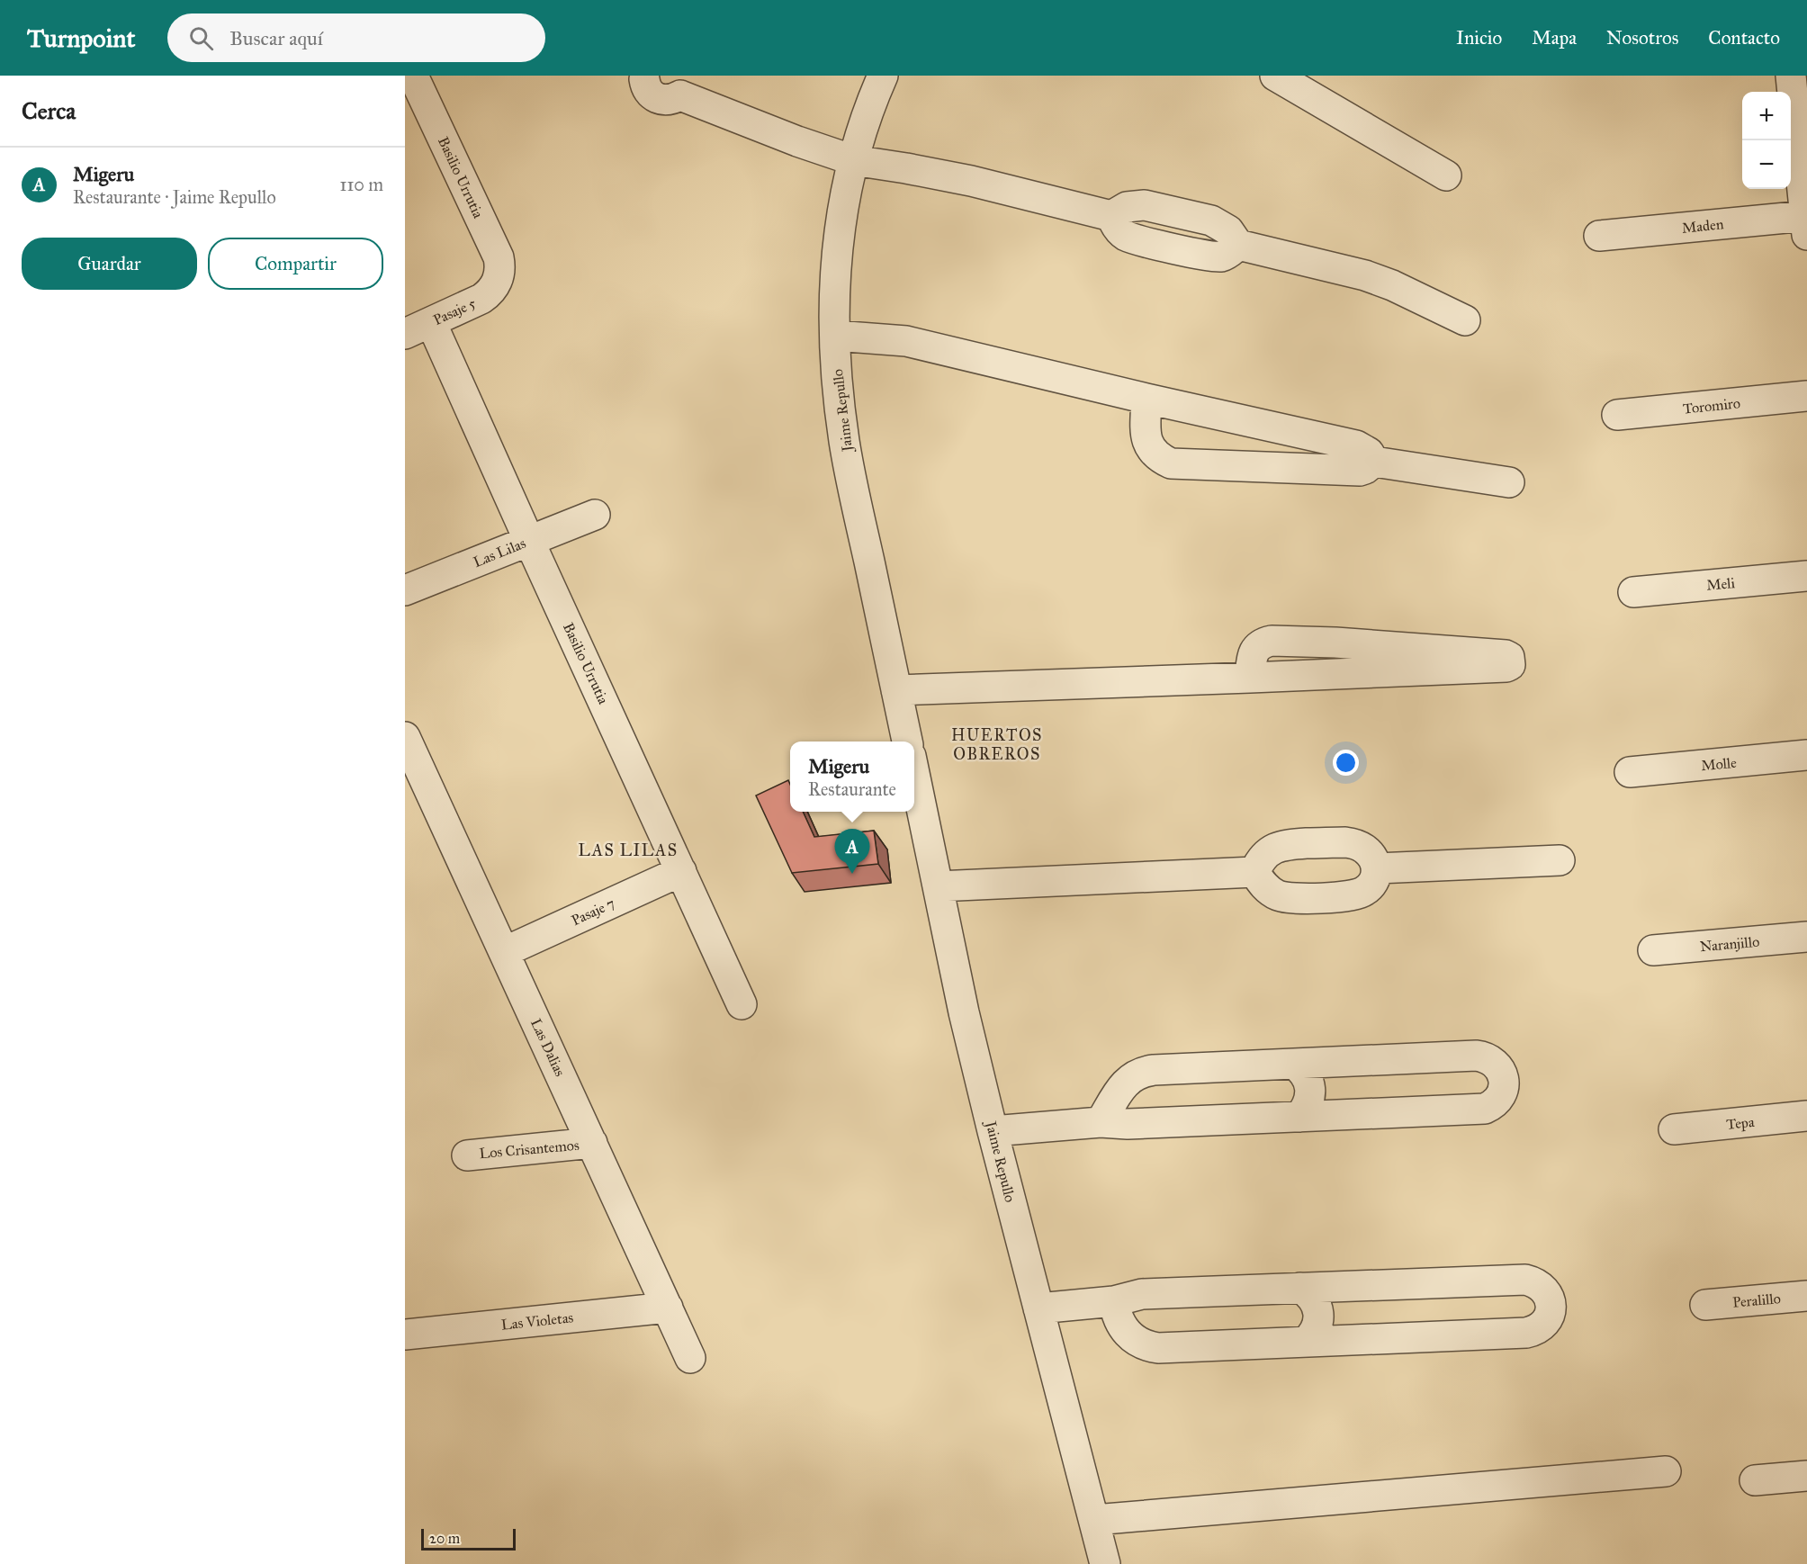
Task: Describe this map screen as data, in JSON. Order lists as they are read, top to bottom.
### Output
{
  "streets": {
    "street": [
      "Basilio Urrutia",
      "Maden",
      "Pasaje 5",
      "Toromiro",
      "Jaime Repullo",
      "Las Lilas",
      "Meli",
      "Molle",
      "Pasaje 7",
      "Naranjillo",
      "Las Dalias",
      "Tepa",
      "Los Crisantemos",
      "Peralillo",
      "Las Violetas"
    ]
  },
  "crossings": [
    ["Basilio Urrutia", "Pasaje 5"],
    ["Basilio Urrutia", "Las Lilas"],
    ["Basilio Urrutia", "Pasaje 7"],
    ["Pasaje 7", "Las Dalias"],
    ["Las Dalias", "Los Crisantemos"],
    ["Las Dalias", "Las Violetas"]
  ],
  "districts": ["HUERTOS OBREROS", "LAS LILAS"],
  "scale_bar": "20 m",
  "page": {
    "header": "Turnpoint",
    "search": "Buscar aquí",
    "nav": [
      "Inicio",
      "Mapa",
      "Nosotros",
      "Contacto"
    ],
    "heading": "Cerca",
    "map_buttons": ["+", "−"],
    "list": [
      {
        "mark": "A",
        "name": "Migeru",
        "note": "Restaurante · Jaime Repullo",
        "value": "110 m"
      }
    ],
    "buttons": ["Guardar", "Compartir"],
    "popup": ["Migeru", "Restaurante"],
    "pins": "A",
    "scale": "20 m"
  }
}
